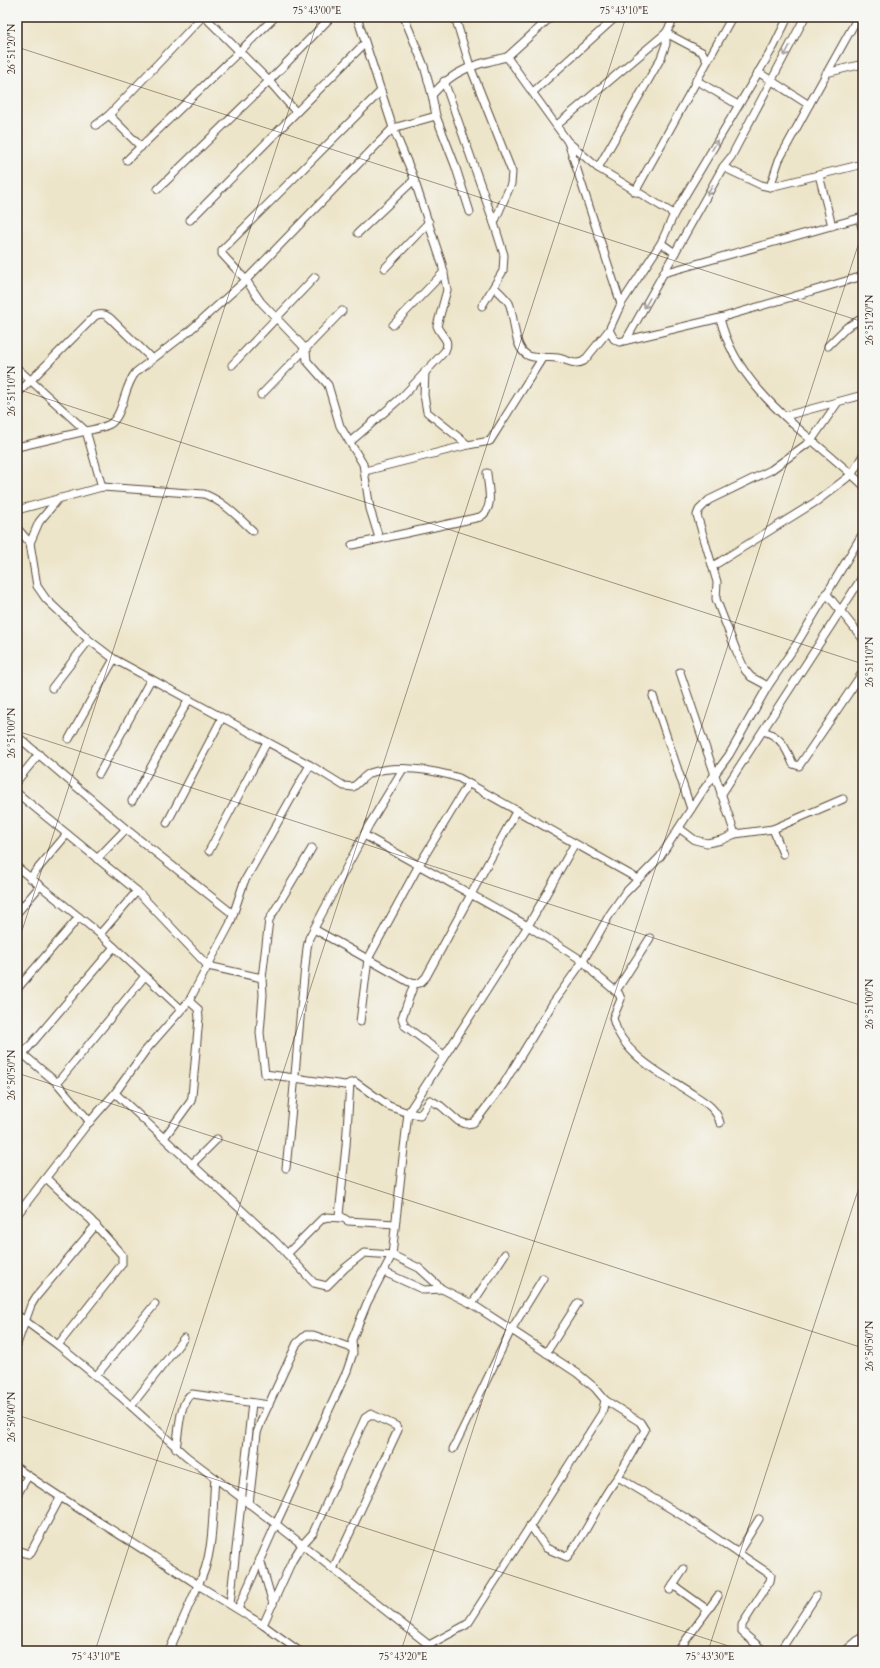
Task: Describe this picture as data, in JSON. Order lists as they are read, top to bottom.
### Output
{
  "coordinates": [
    "75°43'00\"E",
    "75°43'10\"E",
    "26°51'20\"N",
    "26°51'10\"N",
    "26°51'00\"N",
    "26°50'50\"N",
    "26°50'40\"N",
    "75°43'20\"E",
    "75°43'30\"E"
  ]
}
